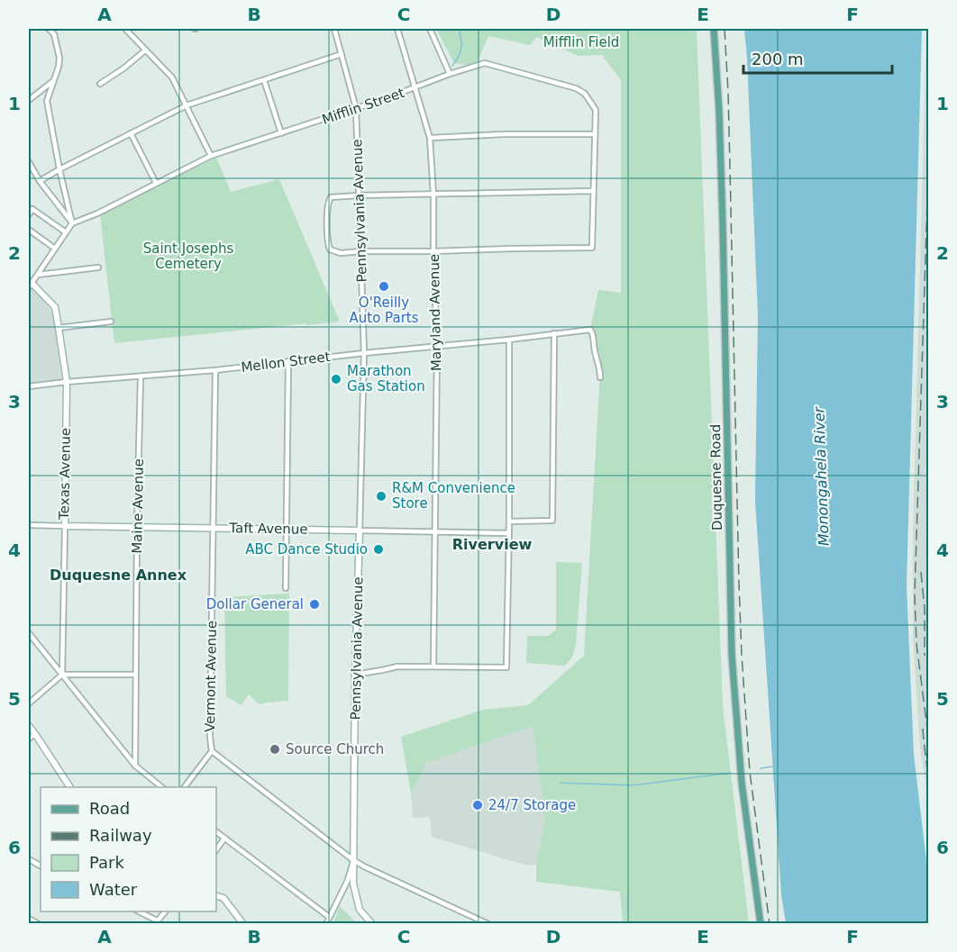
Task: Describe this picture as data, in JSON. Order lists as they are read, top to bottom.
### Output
{
  "streets": {
    "main road": ["Duquesne Road"],
    "street": [
      "Mifflin Street",
      "Pennsylvania Avenue",
      "Maryland Avenue",
      "Mellon Street",
      "Texas Avenue",
      "Maine Avenue",
      "Taft Avenue",
      "Vermont Avenue"
    ]
  },
  "crossings": [
    ["Mifflin Street", "Pennsylvania Avenue"],
    ["Mifflin Street", "Maryland Avenue"],
    ["Pennsylvania Avenue", "Mellon Street"],
    ["Pennsylvania Avenue", "Taft Avenue"],
    ["Pennsylvania Avenue", "Vermont Avenue"],
    ["Maryland Avenue", "Mellon Street"],
    ["Maryland Avenue", "Taft Avenue"],
    ["Mellon Street", "Texas Avenue"],
    ["Mellon Street", "Maine Avenue"],
    ["Mellon Street", "Vermont Avenue"],
    ["Texas Avenue", "Taft Avenue"],
    ["Maine Avenue", "Taft Avenue"],
    ["Taft Avenue", "Vermont Avenue"]
  ],
  "districts": ["Riverview", "Duquesne Annex"],
  "water": ["Monongahela River"],
  "parks": ["Mifflin Field", "Saint Josephs Cemetery"],
  "places": [
    "O'Reilly Auto Parts",
    "Marathon Gas Station",
    "R&M Convenience Store",
    "ABC Dance Studio",
    "Dollar General",
    "Source Church",
    "24/7 Storage"
  ],
  "legend": [
    "Road",
    "Railway",
    "Park",
    "Water"
  ],
  "scale_bar": "200 m",
  "grid": {
    "columns": [
      "A",
      "B",
      "C",
      "D",
      "E",
      "F"
    ],
    "rows": [
      "1",
      "2",
      "3",
      "4",
      "5",
      "6"
    ]
  }
}
